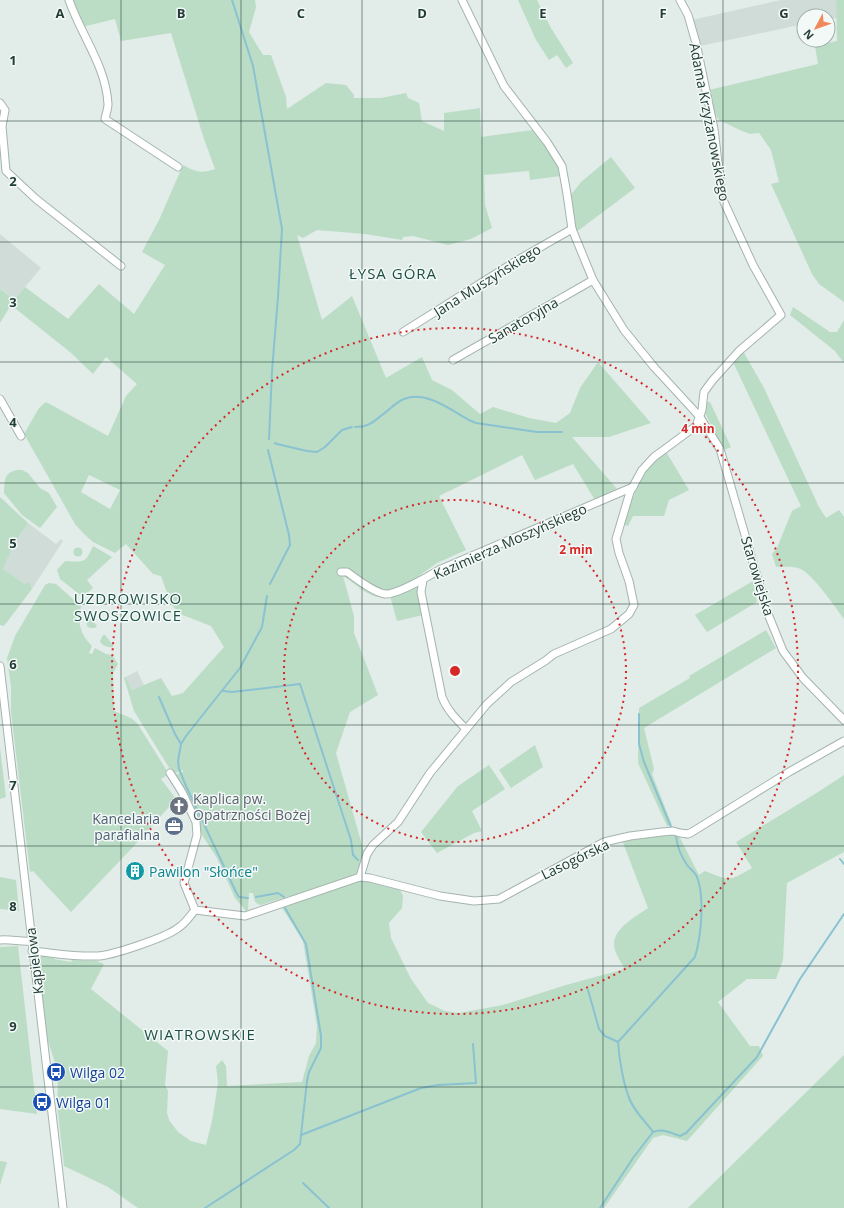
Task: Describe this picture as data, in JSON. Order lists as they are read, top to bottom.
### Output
{
  "streets": {
    "street": [
      "Adama Krzyżanowskiego",
      "Jana Muszyńskiego",
      "Sanatoryjna",
      "Kazimierza Moszyńskiego",
      "Starowiejska",
      "Lasogórska",
      "Kąpielowa"
    ]
  },
  "crossings": [
    ["Adama Krzyżanowskiego", "Starowiejska"],
    ["Jana Muszyńskiego", "Starowiejska"],
    ["Sanatoryjna", "Starowiejska"]
  ],
  "districts": ["ŁYSA GÓRA", "UZDROWISKO SWOSZOWICE", "WIATROWSKIE"],
  "places": {
    "church": ["Kaplica pw. Opatrzności Bożej"],
    "office": ["Kancelaria parafialna"],
    "building": ["Pawilon \"Słońce\""],
    "bus stop": ["Wilga 02", "Wilga 01"]
  },
  "north": "bottom left",
  "grid": {
    "columns": [
      "A",
      "B",
      "C",
      "D",
      "E",
      "F",
      "G"
    ],
    "rows": [
      "1",
      "2",
      "3",
      "4",
      "5",
      "6",
      "7",
      "8",
      "9"
    ]
  },
  "rings": ["4 min", "2 min"]
}
